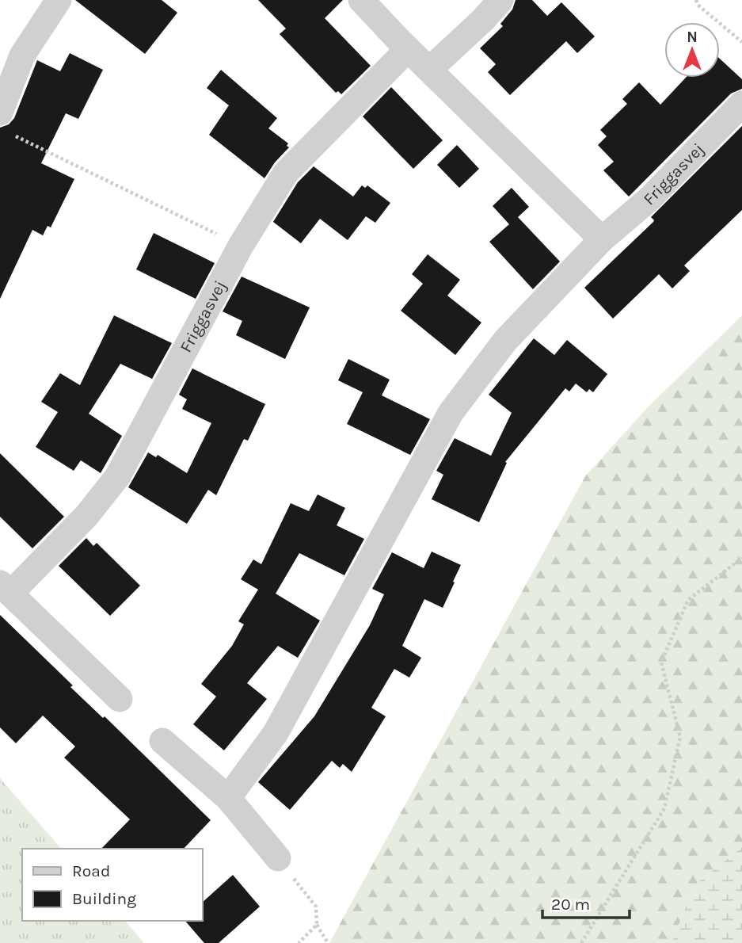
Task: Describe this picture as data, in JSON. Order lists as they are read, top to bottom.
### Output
{
  "streets": {
    "street": ["Friggasvej"]
  },
  "legend": ["Road", "Building"],
  "scale_bar": "20 m",
  "north": "top"
}
